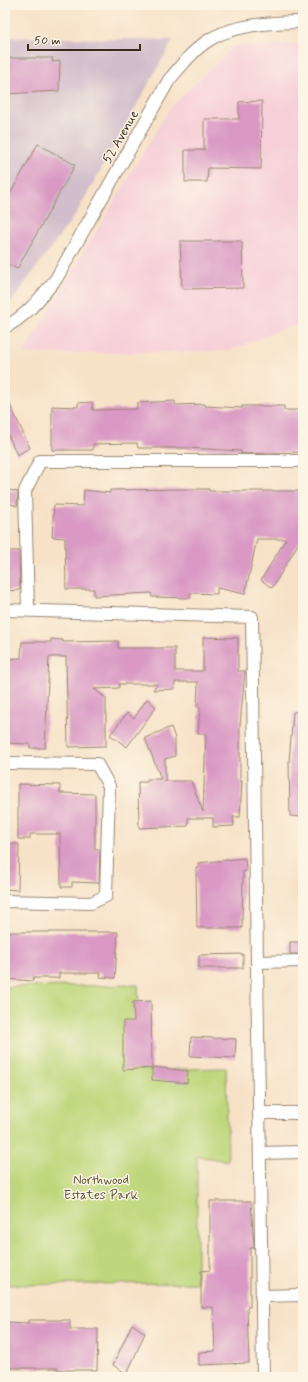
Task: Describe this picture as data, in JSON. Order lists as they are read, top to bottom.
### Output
{
  "streets": {
    "street": ["52 Avenue"]
  },
  "parks": ["Northwood Estates Park"],
  "scale_bar": "50 m"
}
